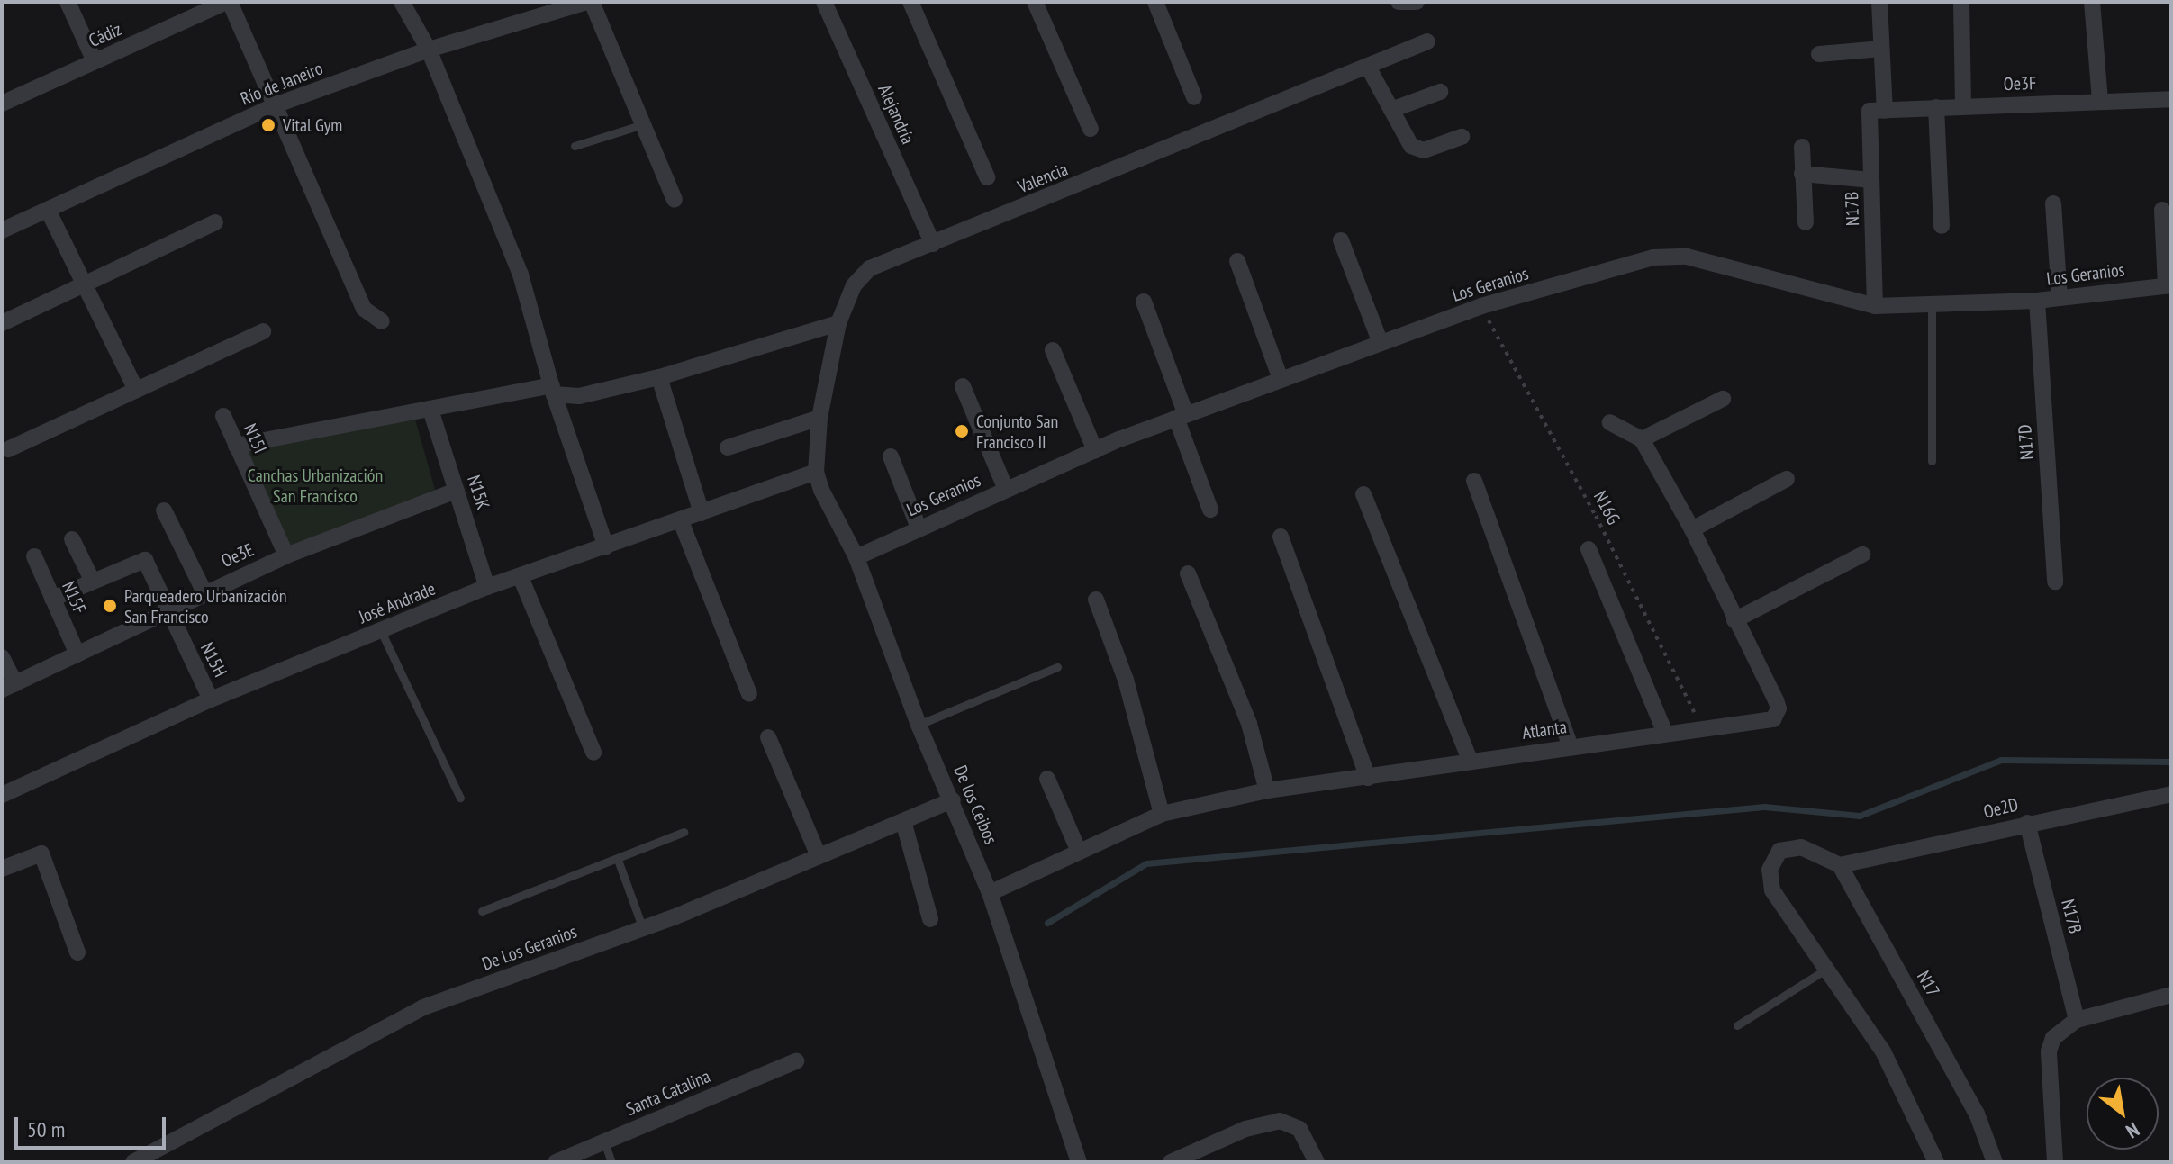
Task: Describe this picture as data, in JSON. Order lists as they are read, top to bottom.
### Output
{
  "streets": {
    "street": [
      "Cádiz",
      "Río de Janeiro",
      "Oe3F",
      "Alejandría",
      "Valencia",
      "N17B",
      "Los Geranios",
      "N15I",
      "N17D",
      "N15K",
      "Oe3E",
      "N15F",
      "José Andrade",
      "N15H",
      "Atlanta",
      "De los Ceibos",
      "Oe2D",
      "De Los Geranios",
      "N17",
      "Santa Catalina"
    ],
    "path": ["N16G"]
  },
  "crossings": [
    ["Oe3F", "N17B"],
    ["Alejandría", "Valencia"],
    ["Valencia", "José Andrade"],
    ["Valencia", "De los Ceibos"],
    ["N17B", "Los Geranios"],
    ["N17B", "Oe2D"],
    ["Los Geranios", "N17D"],
    ["Los Geranios", "N16G"],
    ["Los Geranios", "De los Ceibos"],
    ["N15I", "Oe3E"],
    ["N15K", "Oe3E"],
    ["N15K", "José Andrade"],
    ["N16G", "Atlanta"],
    ["Oe3E", "N15F"],
    ["Oe3E", "N15H"],
    ["José Andrade", "N15H"],
    ["José Andrade", "De los Ceibos"],
    ["Atlanta", "De los Ceibos"],
    ["De los Ceibos", "De Los Geranios"],
    ["Oe2D", "N17"]
  ],
  "parks": ["Canchas Urbanización San Francisco"],
  "places": ["Vital Gym", "Conjunto San Francisco II", "Parqueadero Urbanización San Francisco"],
  "scale_bar": "50 m",
  "north": "bottom right"
}
